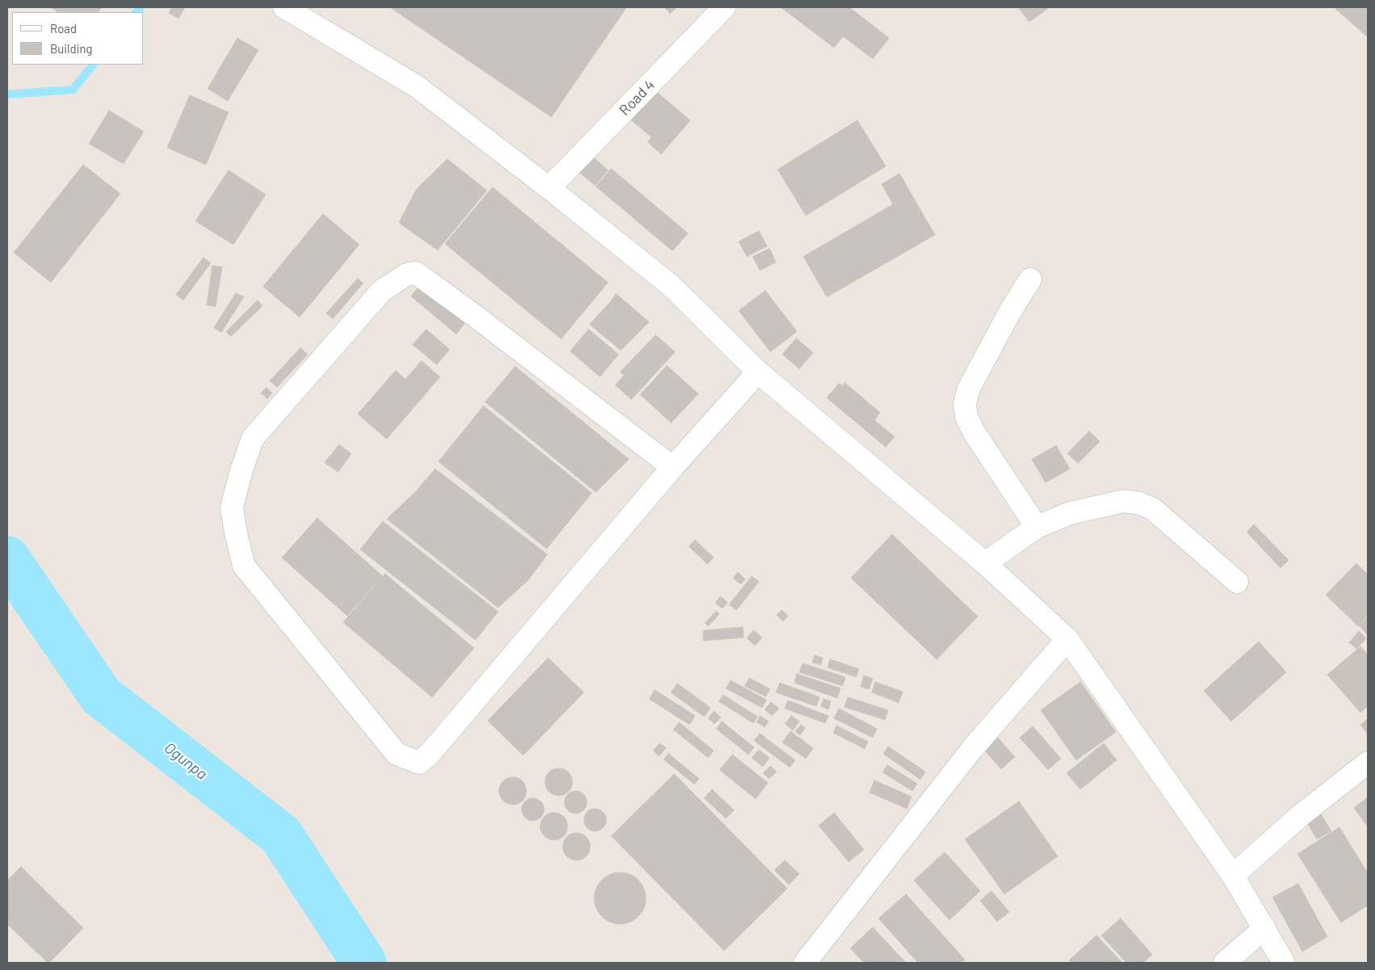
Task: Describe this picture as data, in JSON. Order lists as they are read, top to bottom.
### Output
{
  "streets": {
    "street": ["Road 4"]
  },
  "water": ["Ogunpa"],
  "legend": ["Road", "Building"]
}
